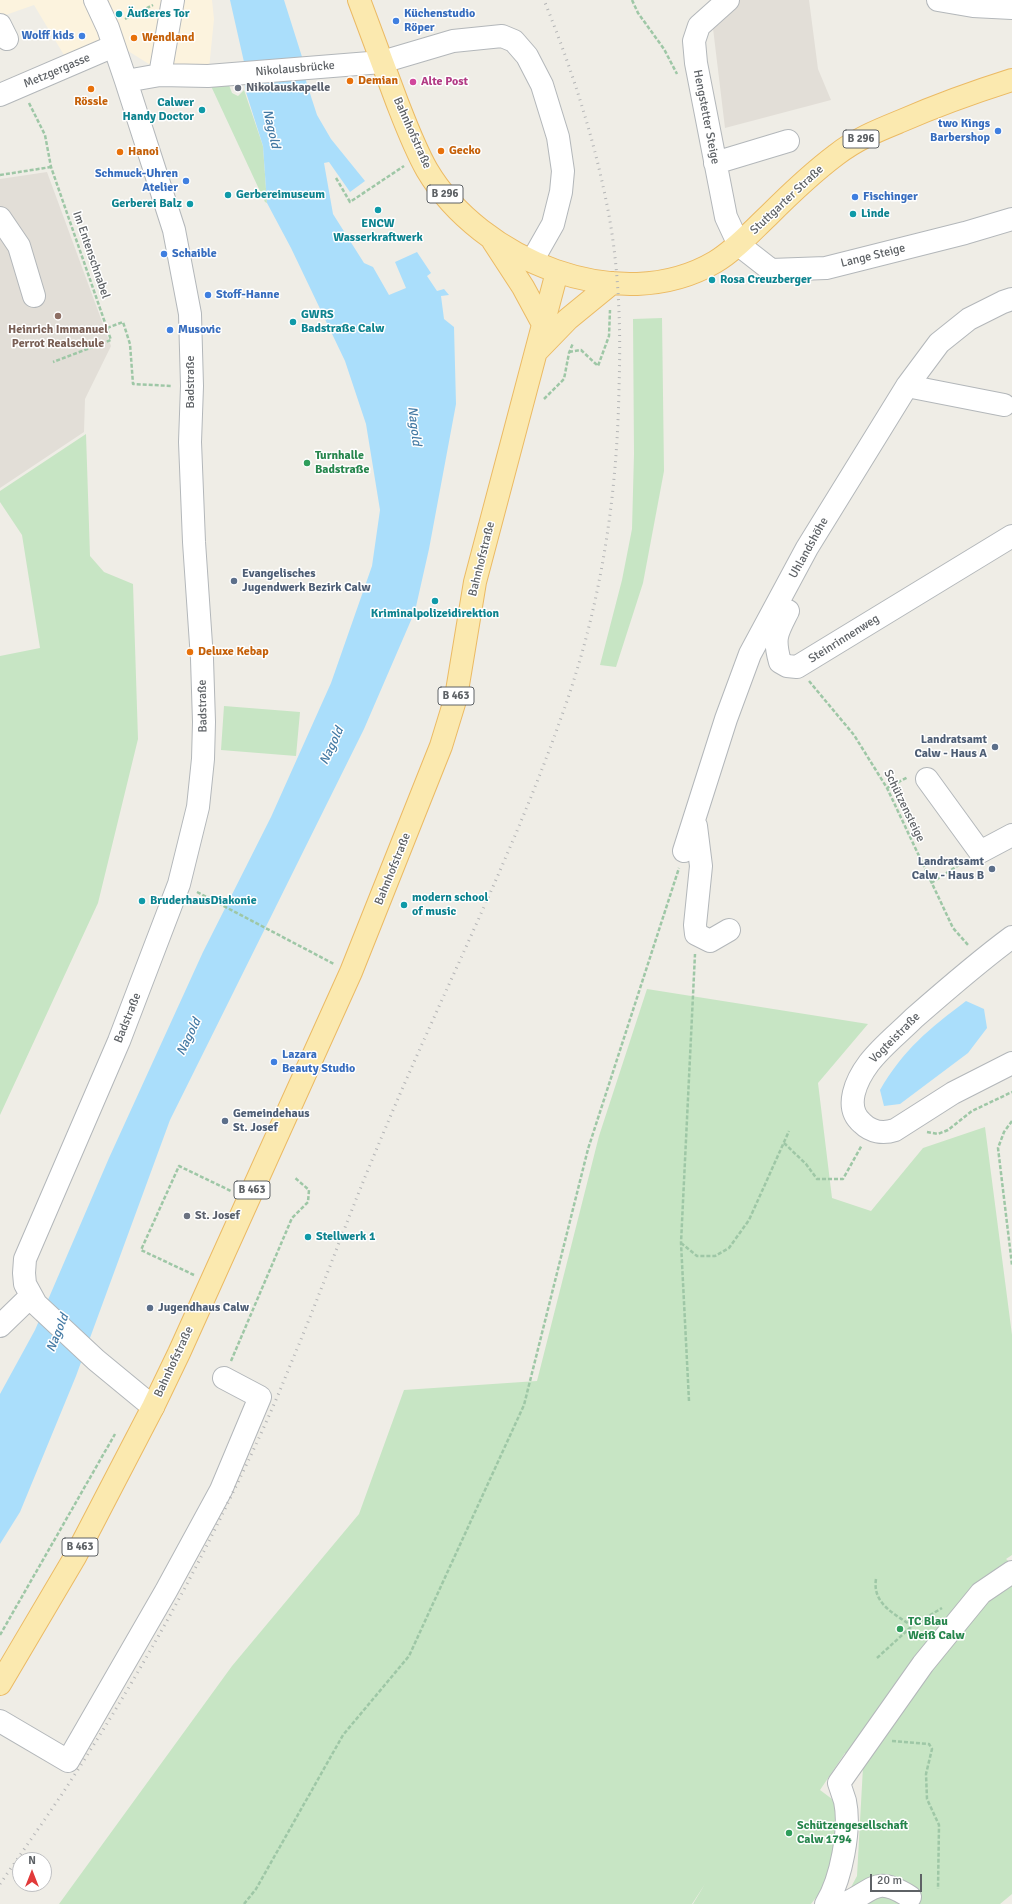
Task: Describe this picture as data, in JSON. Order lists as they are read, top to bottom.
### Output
{
  "streets": {
    "main road": [
      "Bahnhofstraße",
      "B 296",
      "Stuttgarter Straße",
      "B 463"
    ],
    "street": [
      "Nikolausbrücke",
      "Metzgergasse",
      "Hengstetter Steige",
      "Lange Steige",
      "Badstraße",
      "Uhlandshöhe",
      "Steinrinnenweg",
      "Vogteistraße"
    ],
    "path": ["Im Entenschnabel", "Schützensteige"]
  },
  "crossings": [
    ["Nikolausbrücke", "Bahnhofstraße"],
    ["Nikolausbrücke", "B 296"],
    ["Nikolausbrücke", "Badstraße"],
    ["Metzgergasse", "Im Entenschnabel"],
    ["Metzgergasse", "Badstraße"],
    ["Hengstetter Steige", "Stuttgarter Straße"],
    ["Hengstetter Steige", "Lange Steige"],
    ["Bahnhofstraße", "B 296"],
    ["Bahnhofstraße", "Stuttgarter Straße"],
    ["Stuttgarter Straße", "Lange Steige"],
    ["Uhlandshöhe", "Steinrinnenweg"],
    ["Steinrinnenweg", "Schützensteige"],
    ["Schützensteige", "Vogteistraße"]
  ],
  "water": ["Nagold"],
  "places": [
    "Äußeres Tor",
    "Küchenstudio Röper",
    "Wolff kids",
    "Wendland",
    "Demian",
    "Alte Post",
    "Nikolauskapelle",
    "Rössle",
    "Calwer Handy Doctor",
    "two Kings Barbershop",
    "Gecko",
    "Hanoi",
    "Schmuck-Uhren Atelier",
    "Gerbereimuseum",
    "Fischinger",
    "Gerberei Balz",
    "ENCW Wasserkraftwerk",
    "Linde",
    "Schaible",
    "Rosa Creuzberger",
    "Stoff-Hanne",
    "Heinrich Immanuel Perrot Realschule",
    "GWRS Badstraße Calw",
    "Musovic",
    "Turnhalle Badstraße",
    "Evangelisches Jugendwerk Bezirk Calw",
    "Kriminalpolizeidirektion",
    "Deluxe Kebap",
    "Landratsamt Calw - Haus A",
    "Landratsamt Calw - Haus B",
    "BruderhausDiakonie",
    "modern school of music",
    "Lazara Beauty Studio",
    "Gemeindehaus St. Josef",
    "St. Josef",
    "Stellwerk 1",
    "Jugendhaus Calw",
    "TC Blau Weiß Calw",
    "Schützengesellschaft Calw 1794"
  ],
  "scale_bar": "20 m",
  "north": "top"
}
